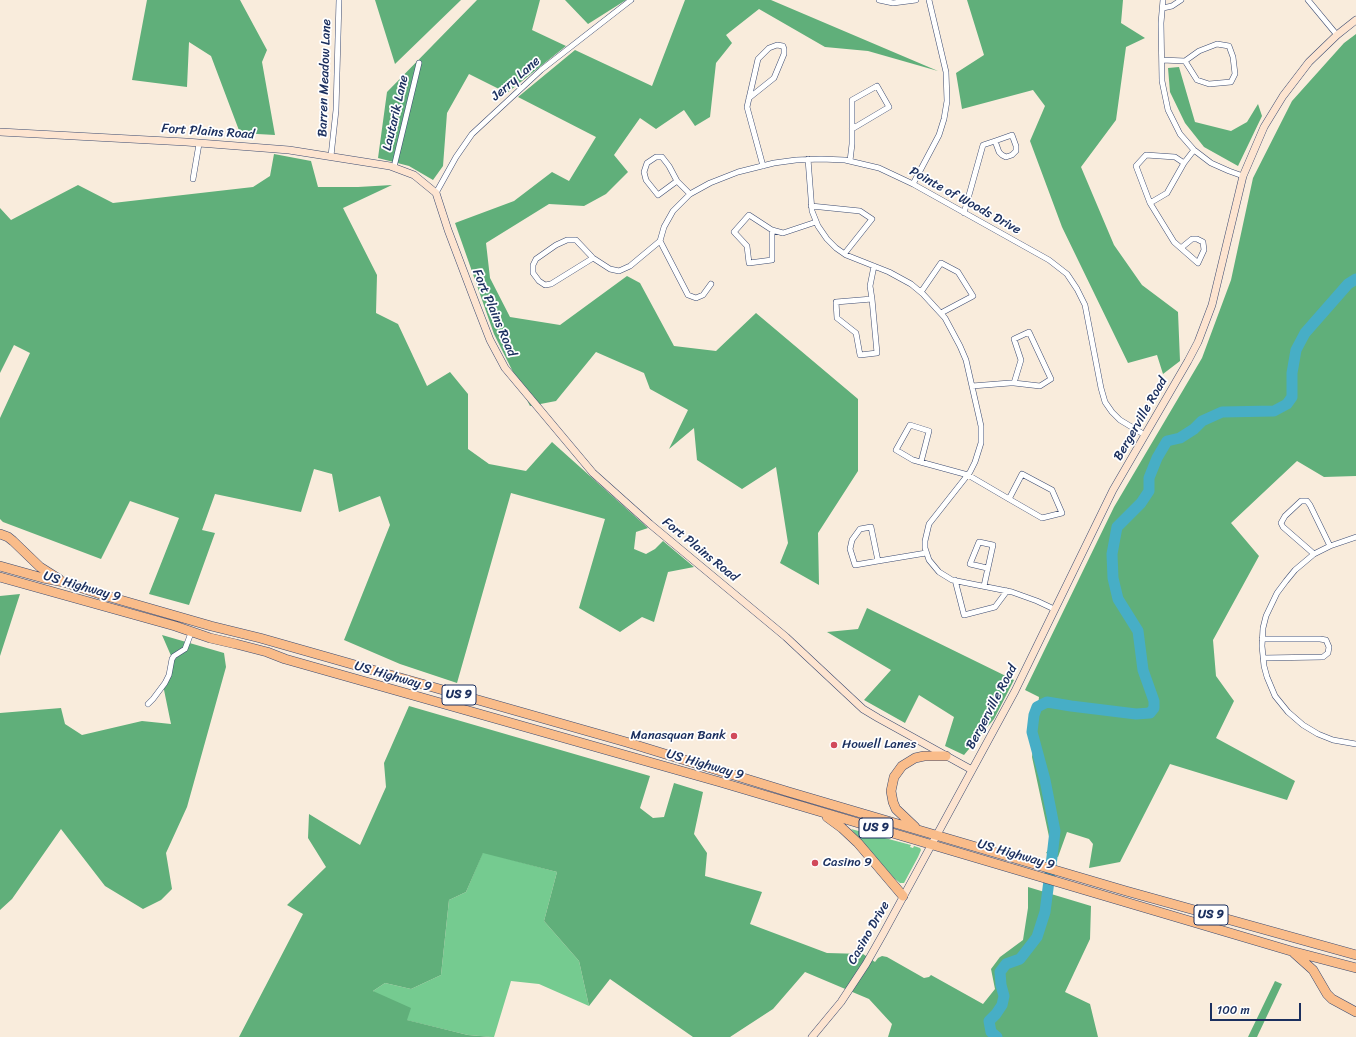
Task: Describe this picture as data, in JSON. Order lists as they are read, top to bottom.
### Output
{
  "streets": {
    "highway": ["US Highway 9", "US 9"],
    "street": [
      "Barren Meadow Lane",
      "Jerry Lane",
      "Lautarik Lane",
      "Fort Plains Road",
      "Pointe of Woods Drive",
      "Bergerville Road",
      "Casino Drive"
    ]
  },
  "crossings": [
    ["Barren Meadow Lane", "Fort Plains Road"],
    ["Jerry Lane", "Fort Plains Road"],
    ["Lautarik Lane", "Fort Plains Road"],
    ["Fort Plains Road", "Bergerville Road"],
    ["Fort Plains Road", "US Highway 9"],
    ["Fort Plains Road", "Casino Drive"],
    ["Pointe of Woods Drive", "Bergerville Road"],
    ["Bergerville Road", "US Highway 9"],
    ["Bergerville Road", "Casino Drive"],
    ["US Highway 9", "Casino Drive"]
  ],
  "places": ["Manasquan Bank", "Howell Lanes", "Casino 9"],
  "scale_bar": "100 m"
}
